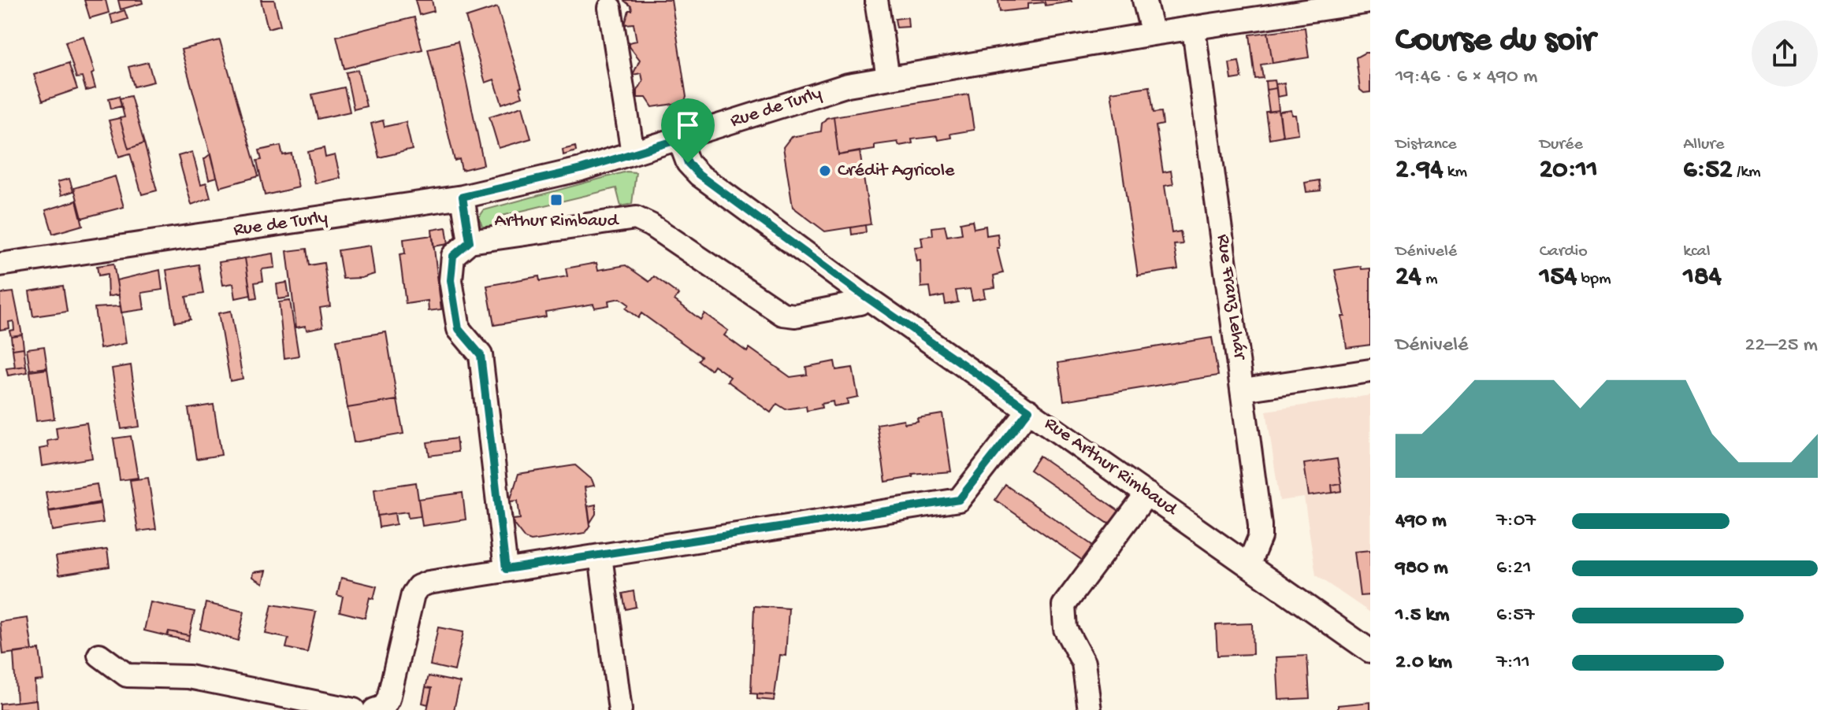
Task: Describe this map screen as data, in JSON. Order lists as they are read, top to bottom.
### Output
{
  "streets": {
    "street": ["Rue de Turly", "Rue Franz Lehár", "Rue Arthur Rimbaud"]
  },
  "crossings": [
    ["Rue de Turly", "Rue Franz Lehár"],
    ["Rue de Turly", "Rue Arthur Rimbaud"],
    ["Rue Franz Lehár", "Rue Arthur Rimbaud"]
  ],
  "places": {
    "other": ["Crédit Agricole"],
    "transit": ["Arthur Rimbaud"]
  },
  "page": {
    "heading": ["Course du soir", "19:46 · 6 × 490 m"],
    "stats": [
      ["Distance", "2.94 km"],
      ["Durée", "20:11"],
      ["Allure", "6:52 /km"],
      ["Dénivelé", "24 m"],
      ["Cardio", "154 bpm"],
      ["kcal", "184"]
    ],
    "chart": ["Dénivelé", "22–25 m"],
    "list": [
      {
        "name": "490 m",
        "note": "7:07"
      },
      {
        "name": "980 m",
        "note": "6:21"
      },
      {
        "name": "1.5 km",
        "note": "6:57"
      },
      {
        "name": "2.0 km",
        "note": "7:11"
      }
    ]
  }
}
